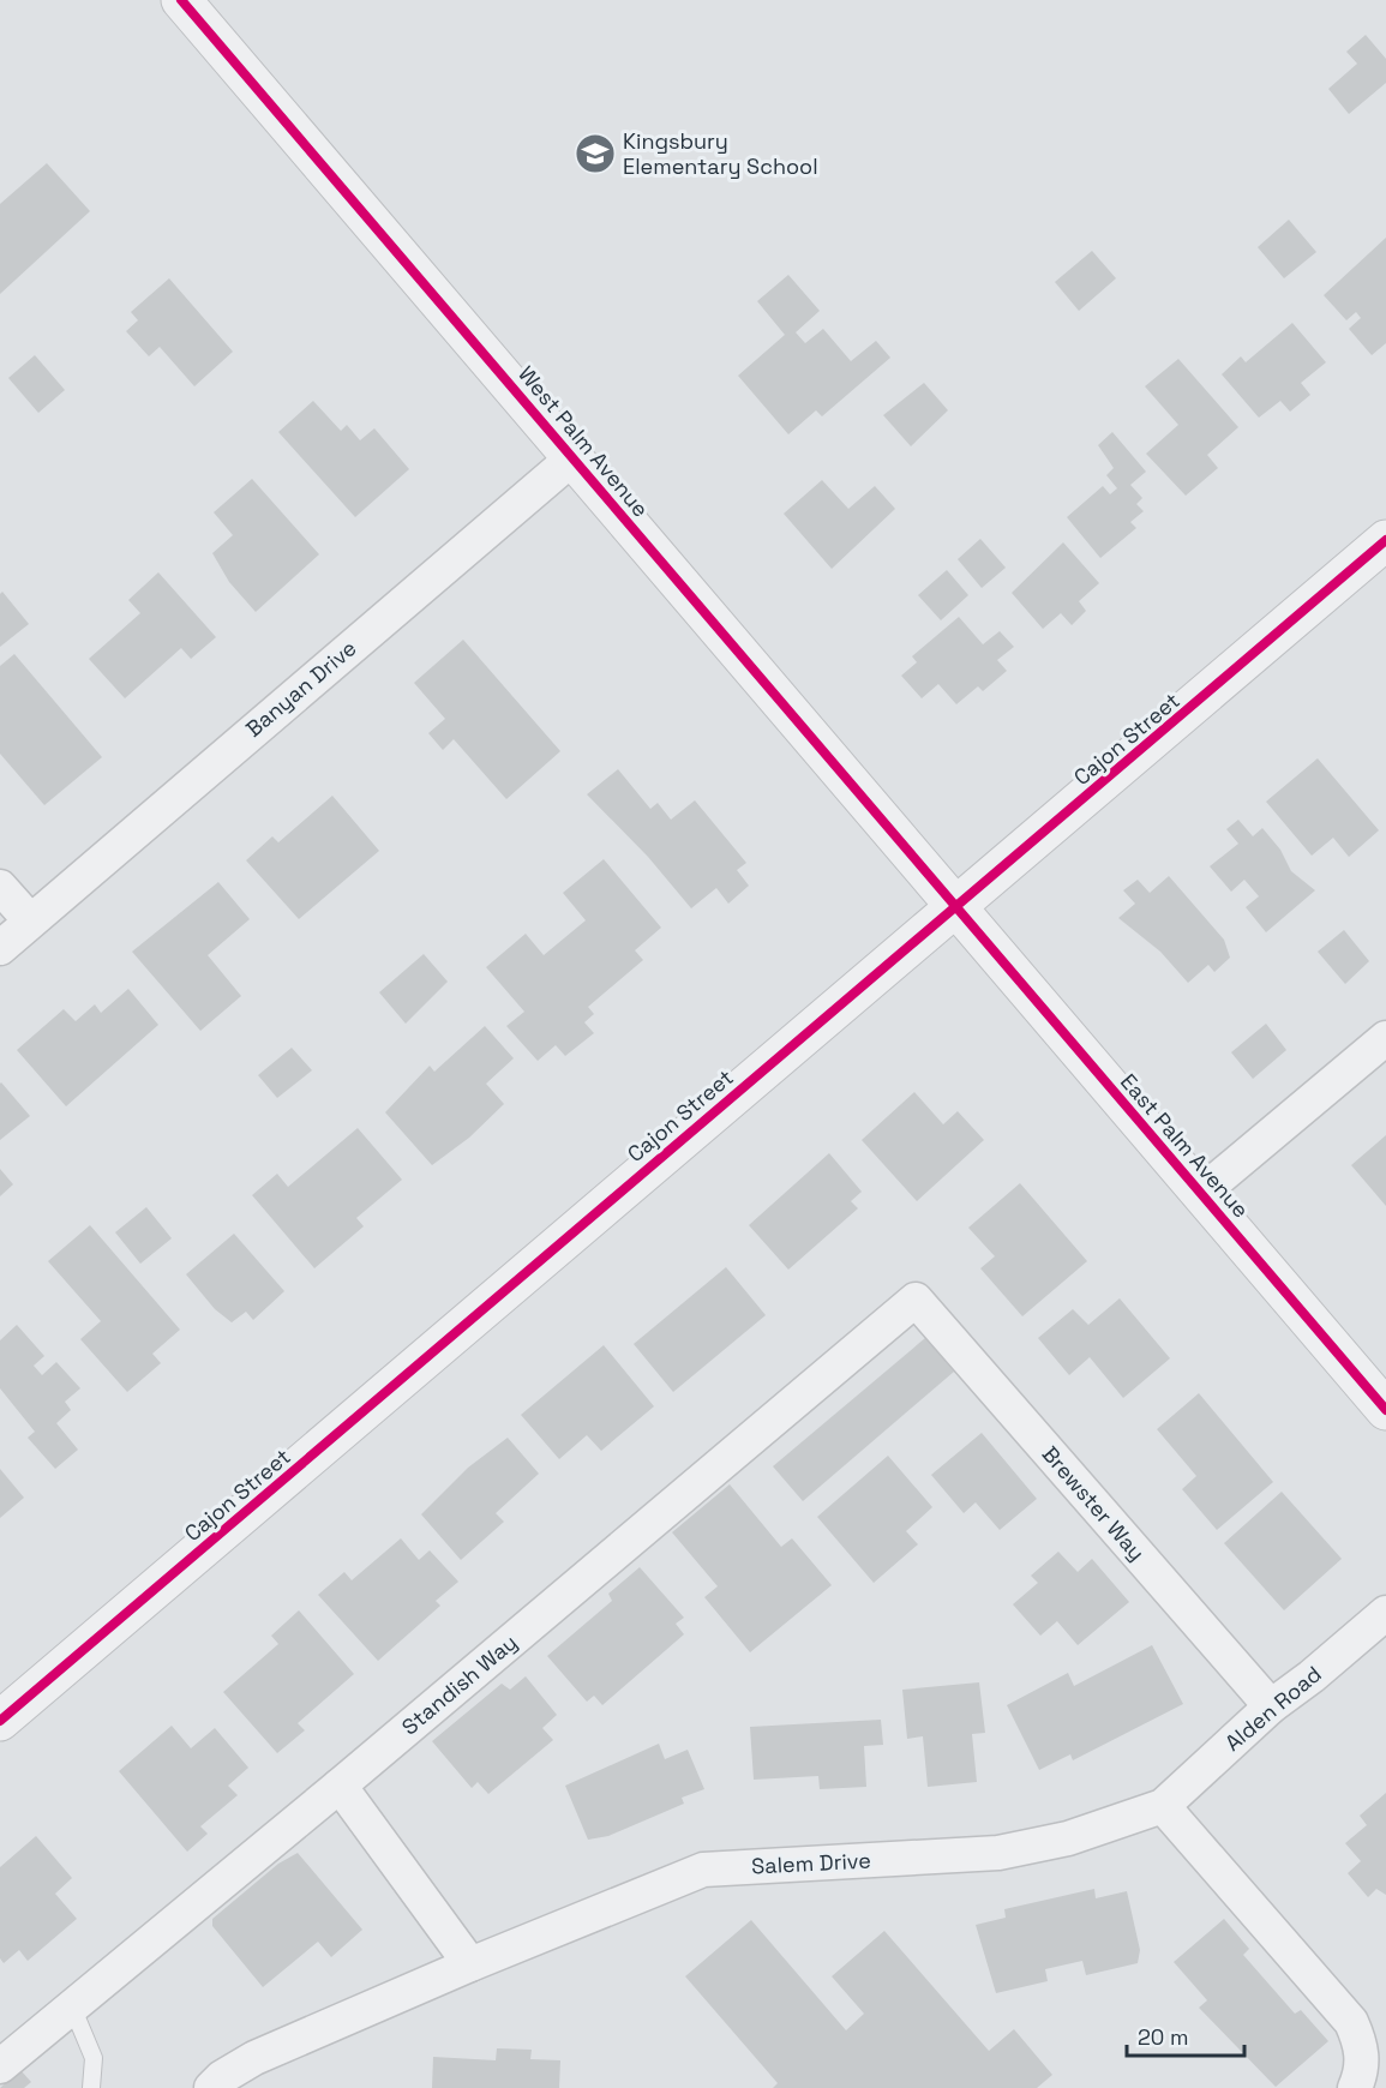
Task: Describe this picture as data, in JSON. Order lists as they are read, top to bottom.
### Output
{
  "streets": {
    "street": [
      "West Palm Avenue",
      "Banyan Drive",
      "Cajon Street",
      "East Palm Avenue",
      "Brewster Way",
      "Standish Way",
      "Alden Road",
      "Salem Drive"
    ]
  },
  "crossings": [
    ["West Palm Avenue", "Banyan Drive"],
    ["West Palm Avenue", "Cajon Street"],
    ["West Palm Avenue", "East Palm Avenue"],
    ["Cajon Street", "East Palm Avenue"],
    ["Brewster Way", "Standish Way"],
    ["Brewster Way", "Alden Road"],
    ["Alden Road", "Salem Drive"]
  ],
  "places": {
    "school or university": ["Kingsbury Elementary School"]
  },
  "scale_bar": "20 m"
}
